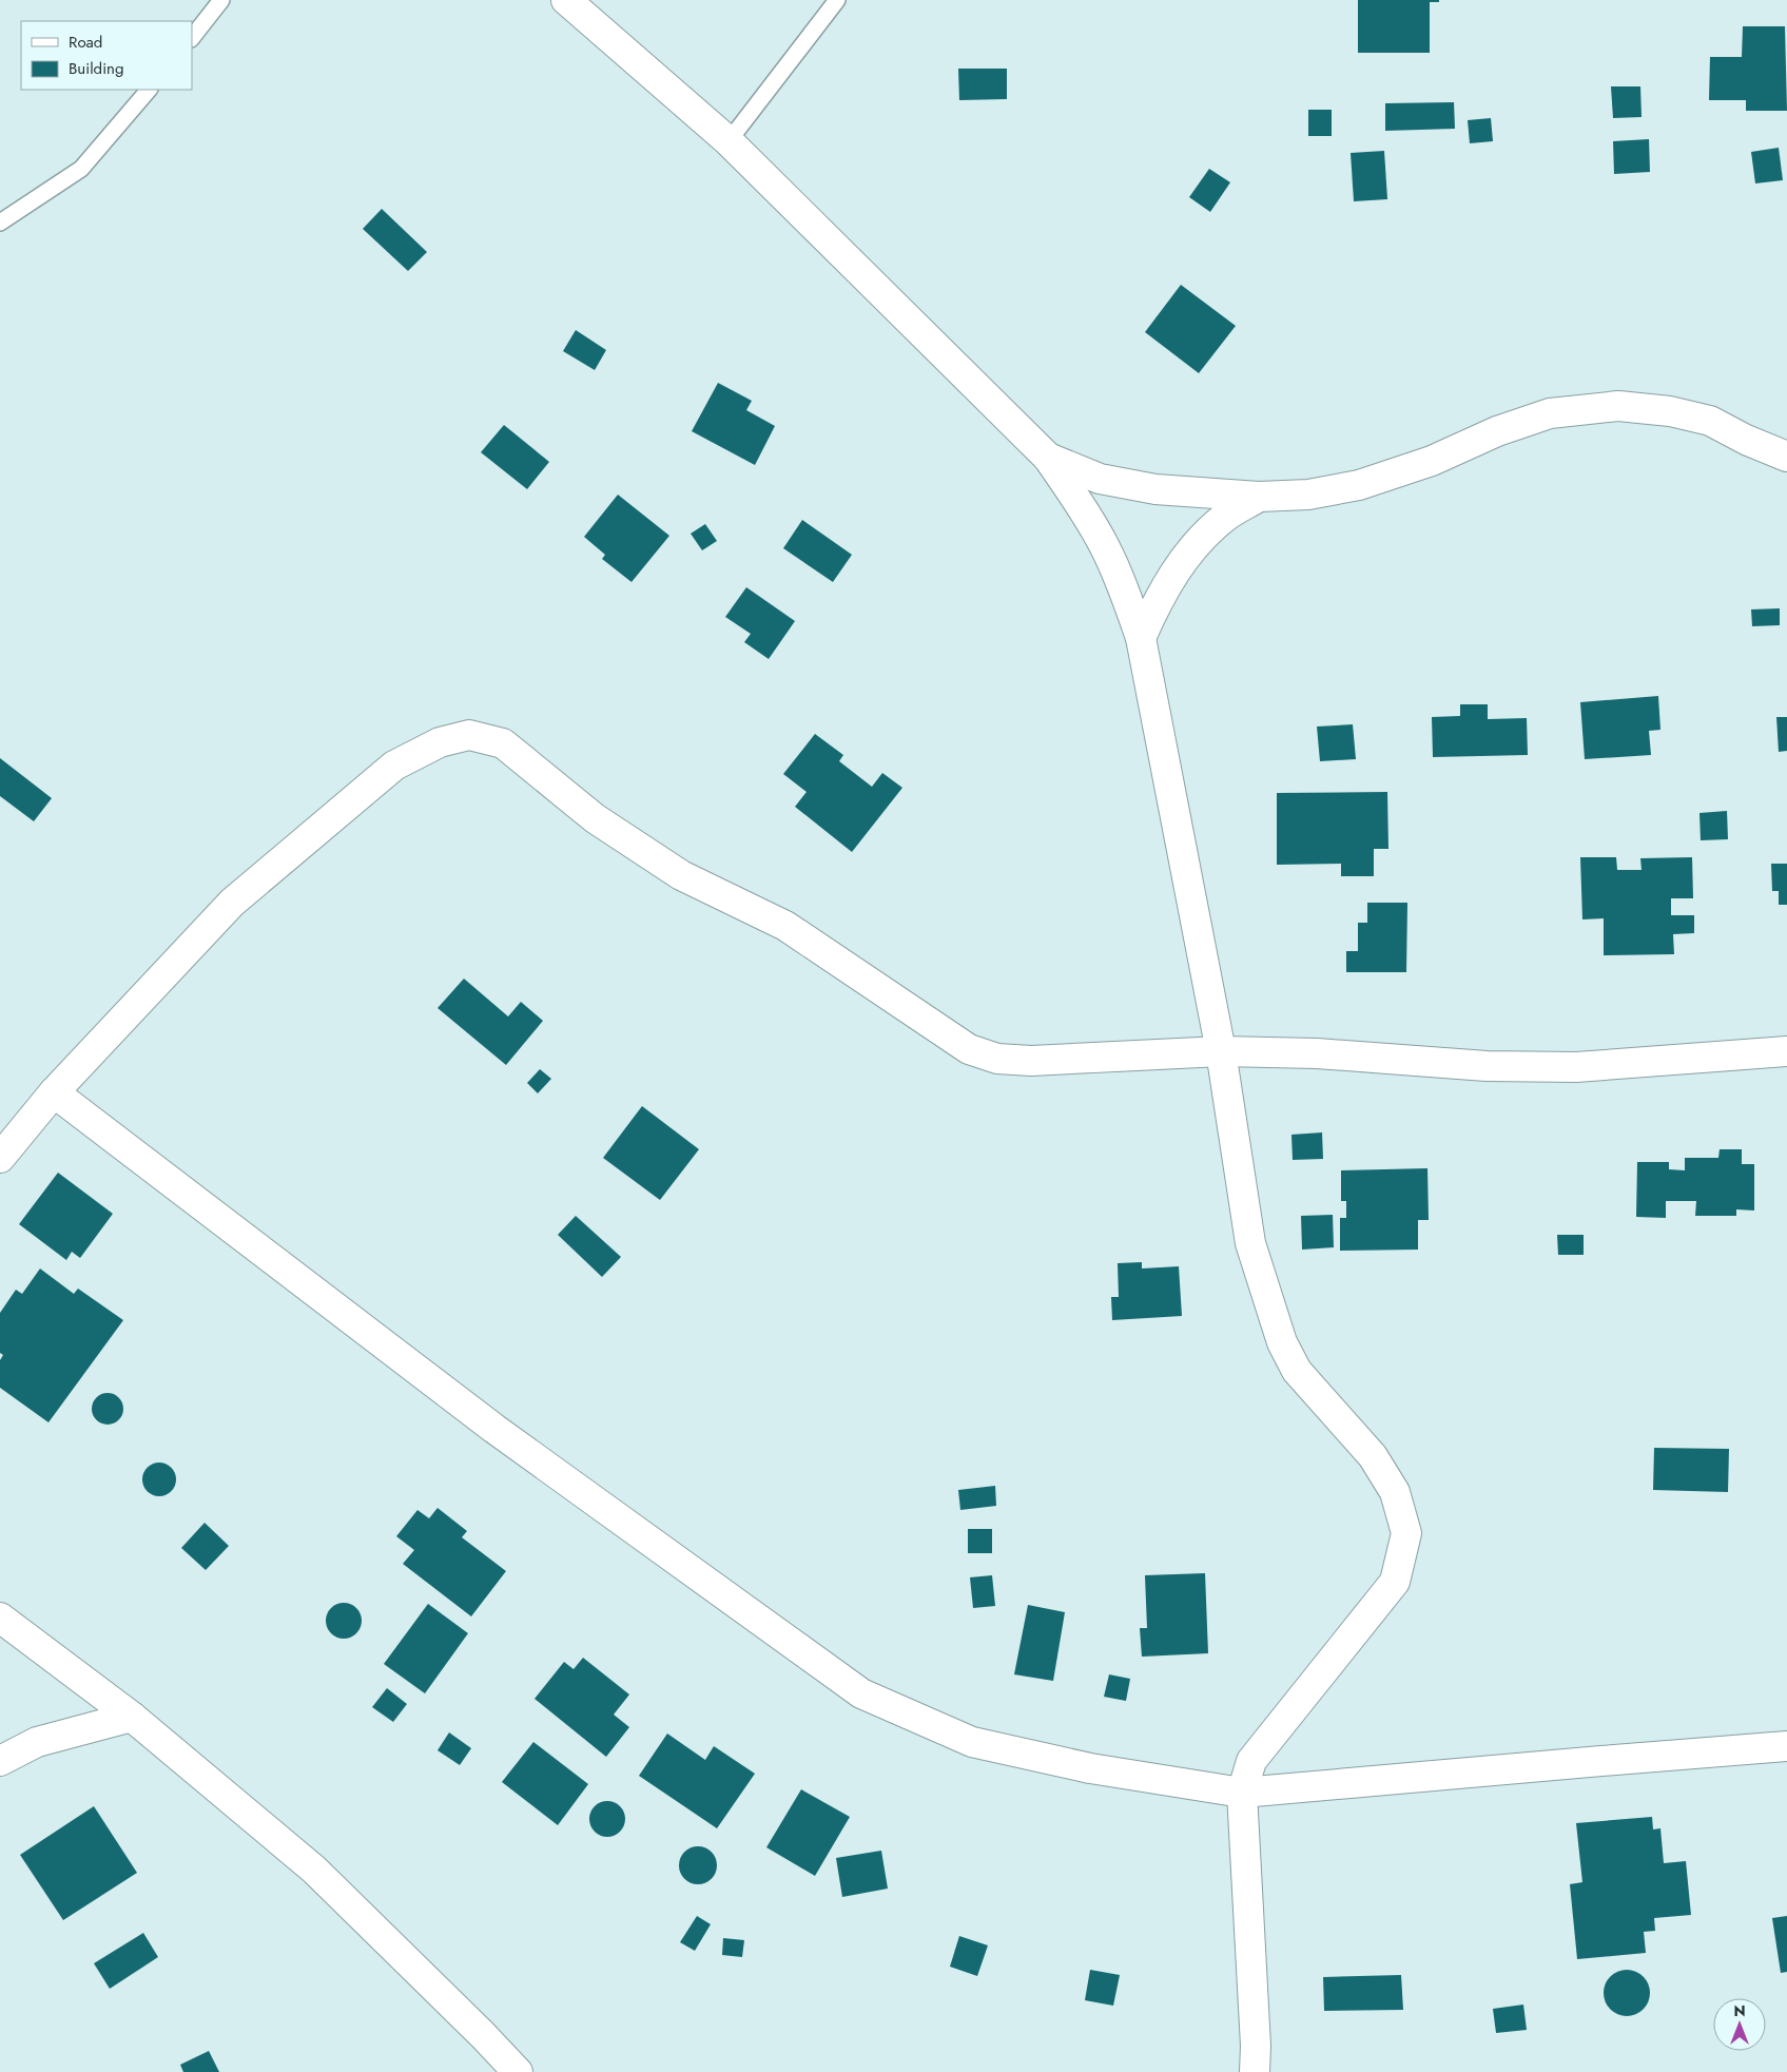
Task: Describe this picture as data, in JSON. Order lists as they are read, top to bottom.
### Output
{
  "legend": ["Road", "Building"],
  "north": "top"
}
